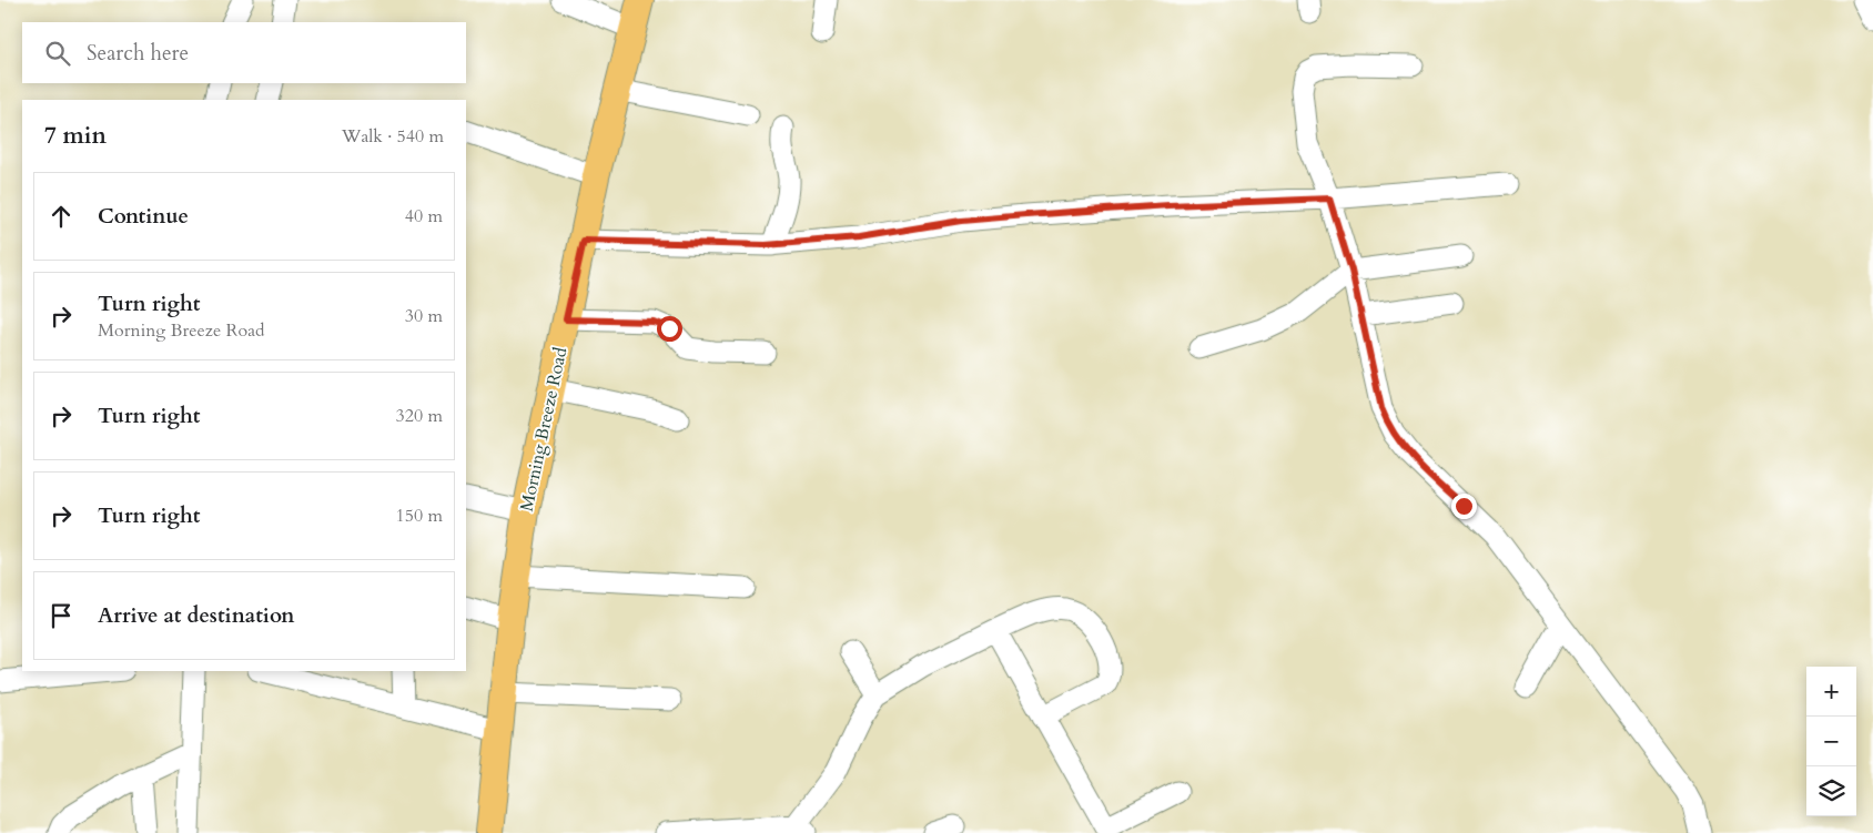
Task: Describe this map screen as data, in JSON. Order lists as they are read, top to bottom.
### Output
{
  "streets": {
    "main road": ["Morning Breeze Road"]
  },
  "page": {
    "search": "Search here",
    "heading": ["7 min", "Walk · 540 m"],
    "list": [
      ["Continue", "40 m"],
      ["Turn right", "Morning Breeze Road", "30 m"],
      ["Turn right", "320 m"],
      ["Turn right", "150 m"],
      "Arrive at destination"
    ],
    "map_buttons": ["+", "−"]
  }
}
